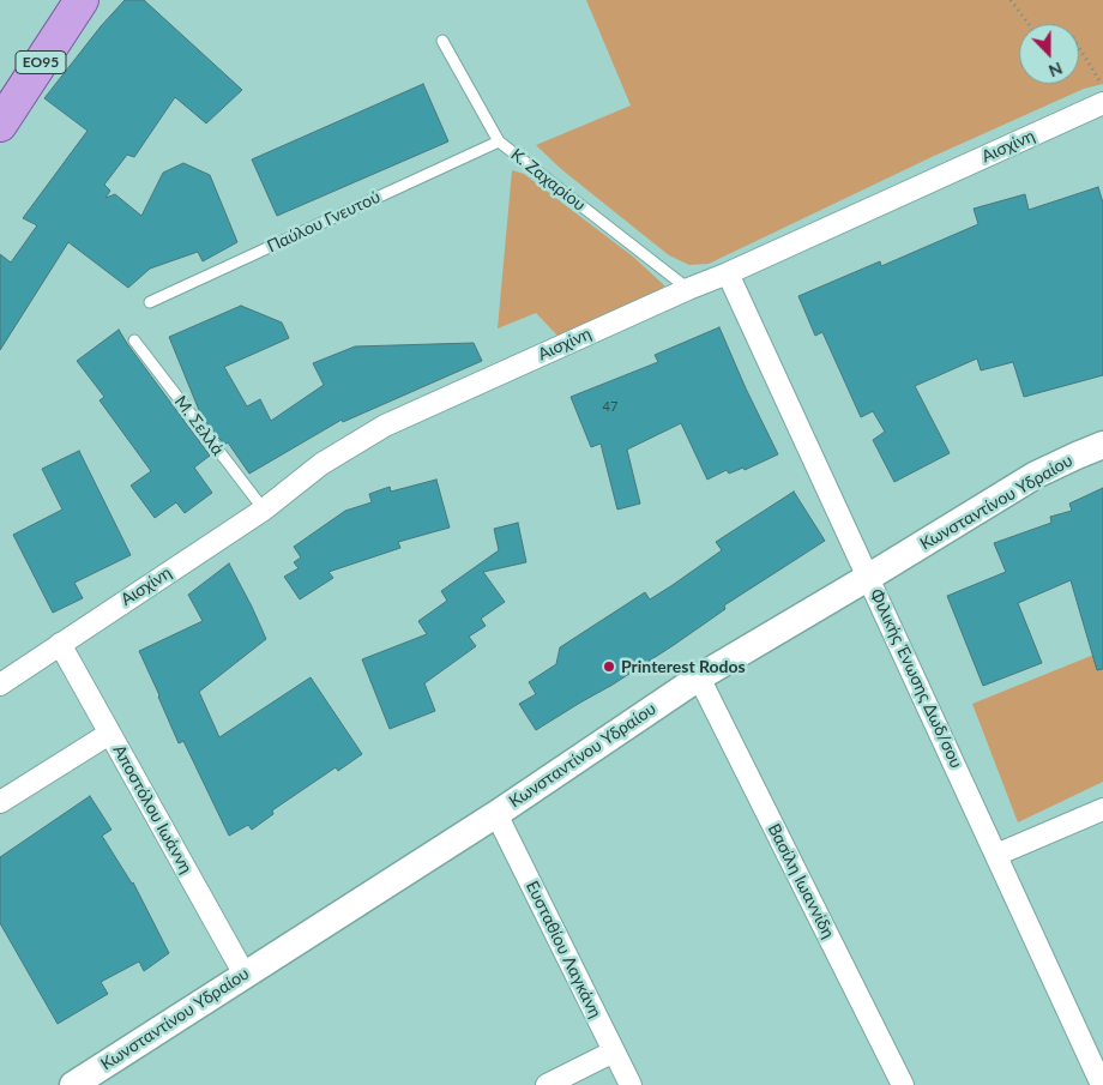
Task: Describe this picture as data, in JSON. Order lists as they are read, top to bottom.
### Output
{
  "streets": {
    "main road": ["ΕΟ95"],
    "street": [
      "Αισχίνη",
      "Κωνσταντίνου Υδραίου",
      "Φιλικής Ένωσης Δωδ/σου",
      "Αποστόλου Ιωάννη",
      "Βασίλη Ιωαννίδη",
      "Ευσταθίου Λαγκάνη"
    ],
    "lane": ["Κ. Ζαχαρίου", "Παύλου Γνευτού", "Μ. Σελλά"]
  },
  "crossings": [
    ["Αισχίνη", "Κ. Ζαχαρίου"],
    ["Αισχίνη", "Μ. Σελλά"],
    ["Αισχίνη", "Φιλικής Ένωσης Δωδ/σου"],
    ["Αισχίνη", "Αποστόλου Ιωάννη"],
    ["Κ. Ζαχαρίου", "Παύλου Γνευτού"],
    ["Κωνσταντίνου Υδραίου", "Φιλικής Ένωσης Δωδ/σου"],
    ["Κωνσταντίνου Υδραίου", "Αποστόλου Ιωάννη"],
    ["Κωνσταντίνου Υδραίου", "Βασίλη Ιωαννίδη"],
    ["Κωνσταντίνου Υδραίου", "Ευσταθίου Λαγκάνη"]
  ],
  "places": ["Printerest Rodos"],
  "house_numbers": ["47"],
  "north": "bottom"
}
